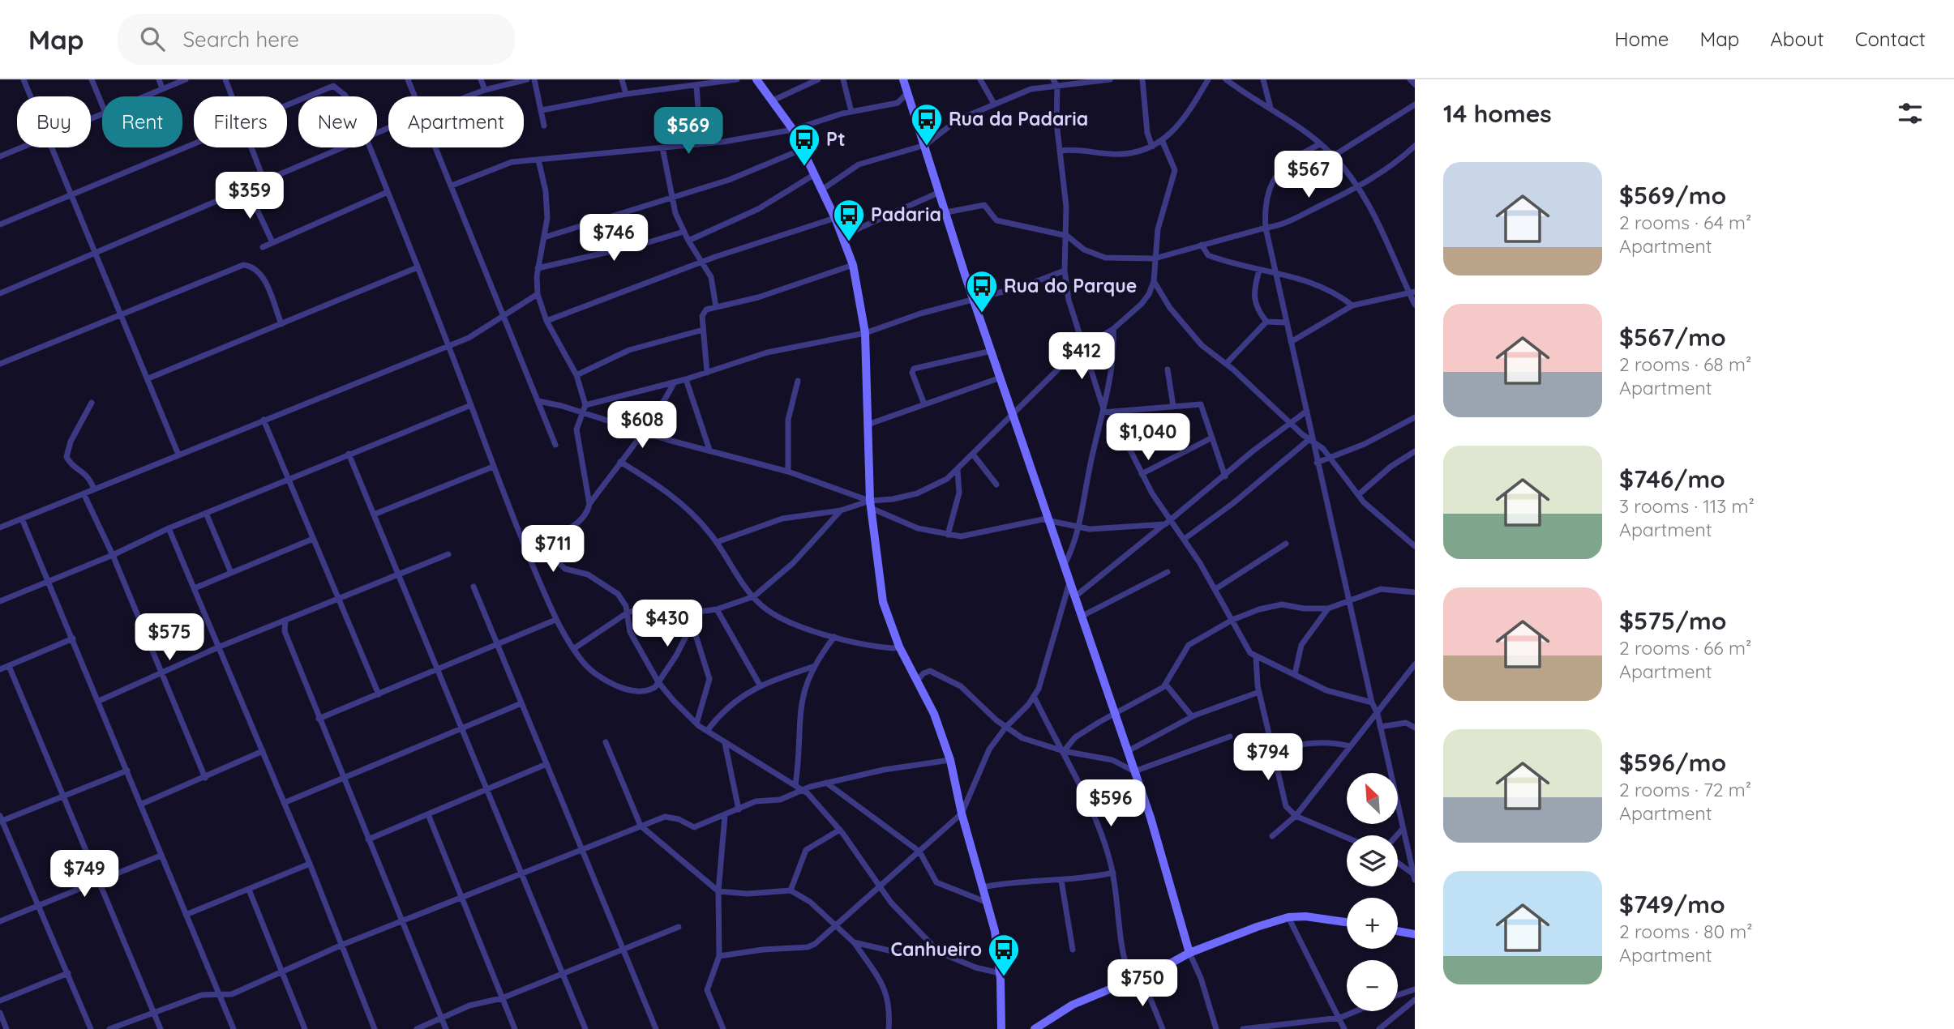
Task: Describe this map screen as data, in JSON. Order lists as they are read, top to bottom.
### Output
{
  "places": {
    "bus stop": [
      "Rua da Padaria",
      "Pt",
      "Padaria",
      "Rua do Parque",
      "Canhueiro"
    ]
  },
  "north": "top left",
  "page": {
    "header": "Map",
    "search": "Search here",
    "nav": [
      "Home",
      "Map",
      "About",
      "Contact"
    ],
    "heading": "14 homes",
    "chip": [
      "Buy",
      "Rent",
      "Filters",
      "New",
      "Apartment"
    ],
    "price": [
      "$569",
      "$567",
      "$359",
      "$746",
      "$412",
      "$608",
      "$1,040",
      "$711",
      "$430",
      "$575",
      "$794",
      "$596",
      "$749",
      "$750"
    ],
    "list": [
      {
        "name": "$569/mo",
        "note": "2 rooms · 64 m² · Apartment"
      },
      {
        "name": "$567/mo",
        "note": "2 rooms · 68 m² · Apartment"
      },
      {
        "name": "$746/mo",
        "note": "3 rooms · 113 m² · Apartment"
      },
      {
        "name": "$575/mo",
        "note": "2 rooms · 66 m² · Apartment"
      },
      {
        "name": "$596/mo",
        "note": "2 rooms · 72 m² · Apartment"
      },
      {
        "name": "$749/mo",
        "note": "2 rooms · 80 m² · Apartment"
      }
    ],
    "map_buttons": ["+", "−"]
  }
}
